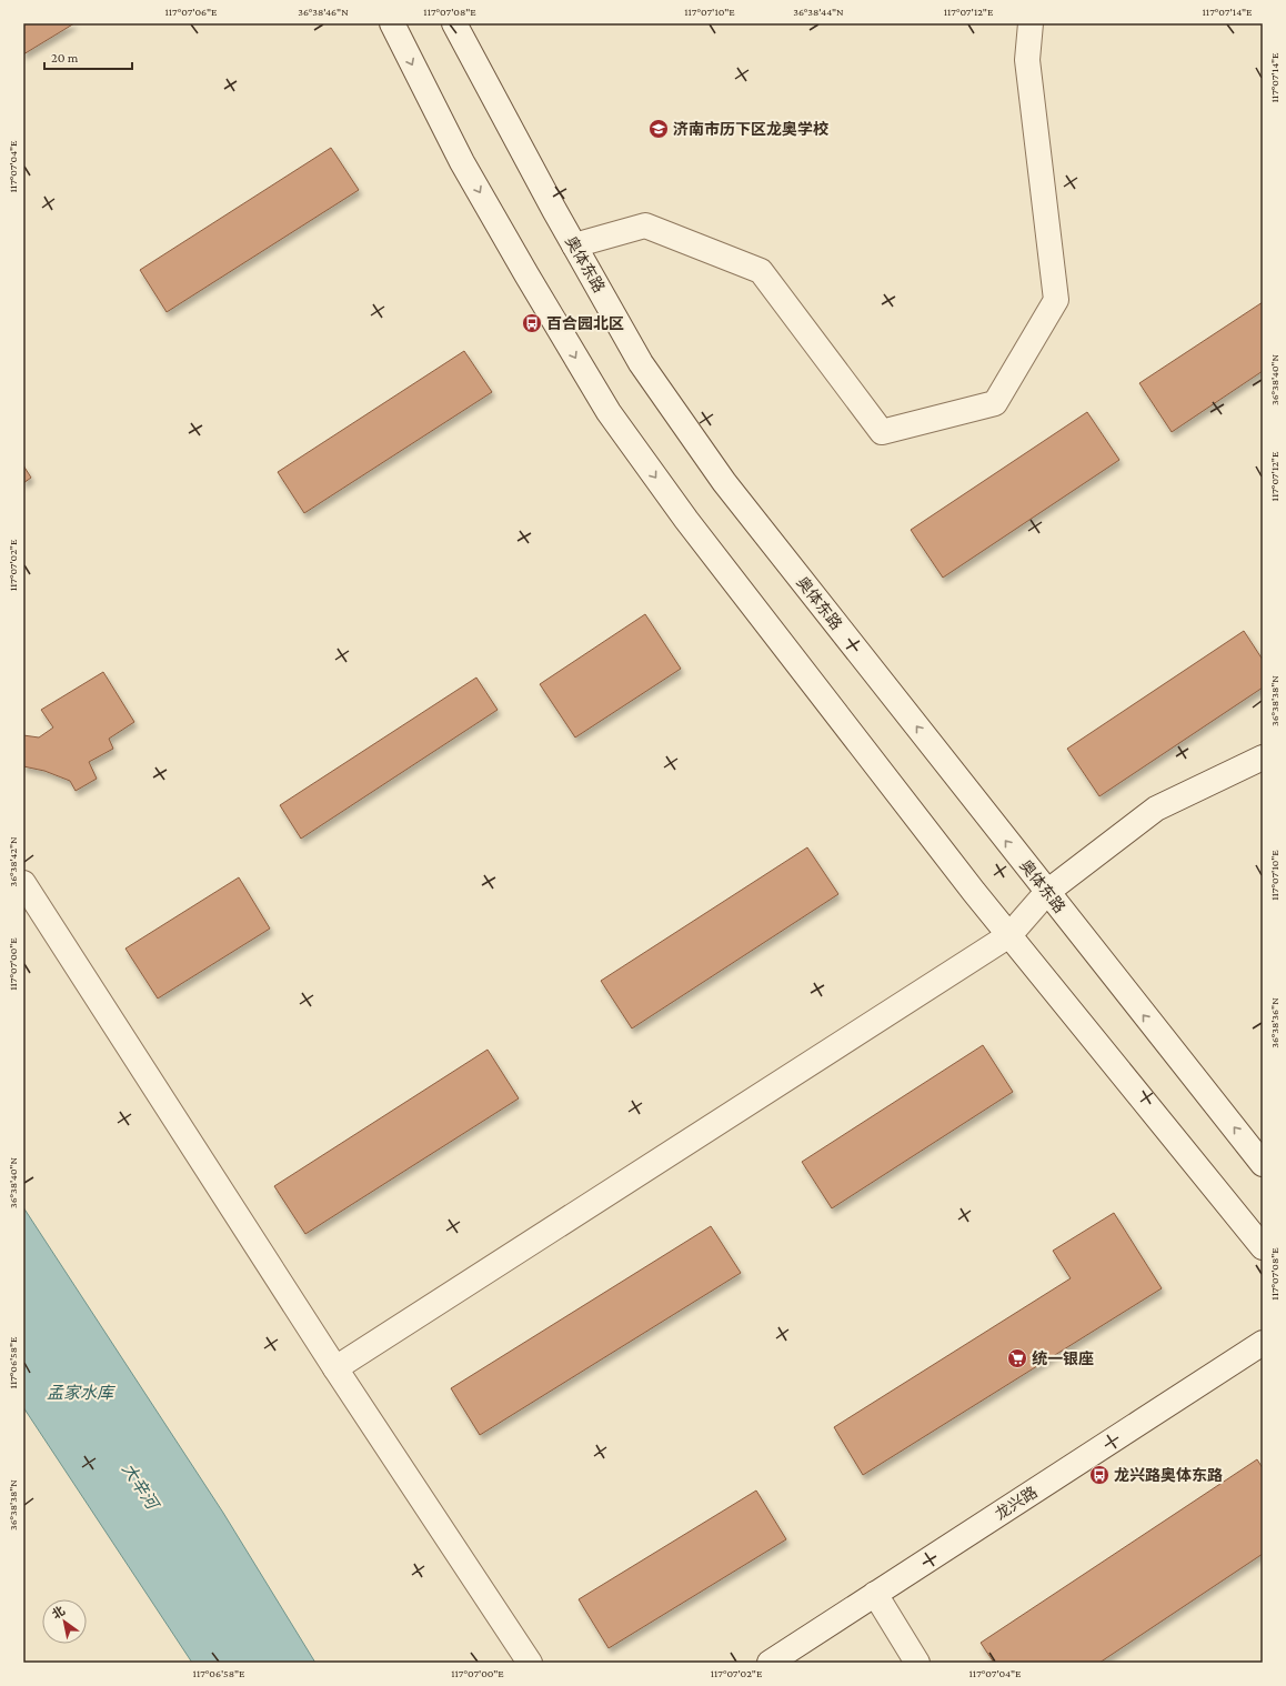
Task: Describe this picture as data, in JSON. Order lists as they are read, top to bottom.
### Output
{
  "streets": {
    "street": ["奥体东路", "龙兴路"]
  },
  "water": ["孟家水库", "大辛河"],
  "places": {
    "school or university": ["济南市历下区龙奥学校"],
    "bus stop": ["百合园北区", "龙兴路奥体东路"],
    "supermarket": ["统一银座"]
  },
  "scale_bar": "20 m",
  "north": "top left",
  "coordinates": [
    "117°07'06\"E",
    "36°38'46\"N",
    "117°07'08\"E",
    "117°07'10\"E",
    "36°38'44\"N",
    "117°07'12\"E",
    "117°07'14\"E",
    "117°07'04\"E",
    "36°38'40\"N",
    "117°07'02\"E",
    "36°38'38\"N",
    "36°38'42\"N",
    "117°07'00\"E",
    "36°38'36\"N",
    "117°06'58\"E"
  ]
}
